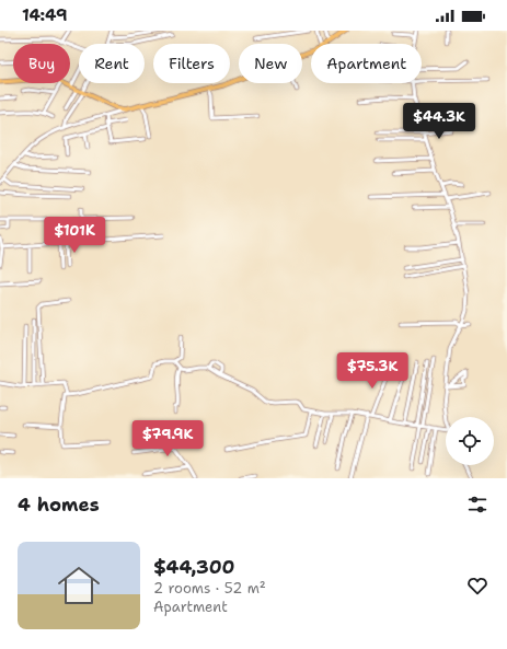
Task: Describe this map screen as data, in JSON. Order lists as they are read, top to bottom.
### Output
{
  "page": {
    "status": "14:49",
    "chip": [
      "Buy",
      "Rent",
      "Filters",
      "New",
      "Apartment"
    ],
    "price": [
      "$44.3K",
      "$101K",
      "$75.3K",
      "$79.9K"
    ],
    "heading": "4 homes",
    "list": [
      {
        "name": "$44,300",
        "note": "2 rooms · 52 m² · Apartment"
      }
    ]
  }
}
